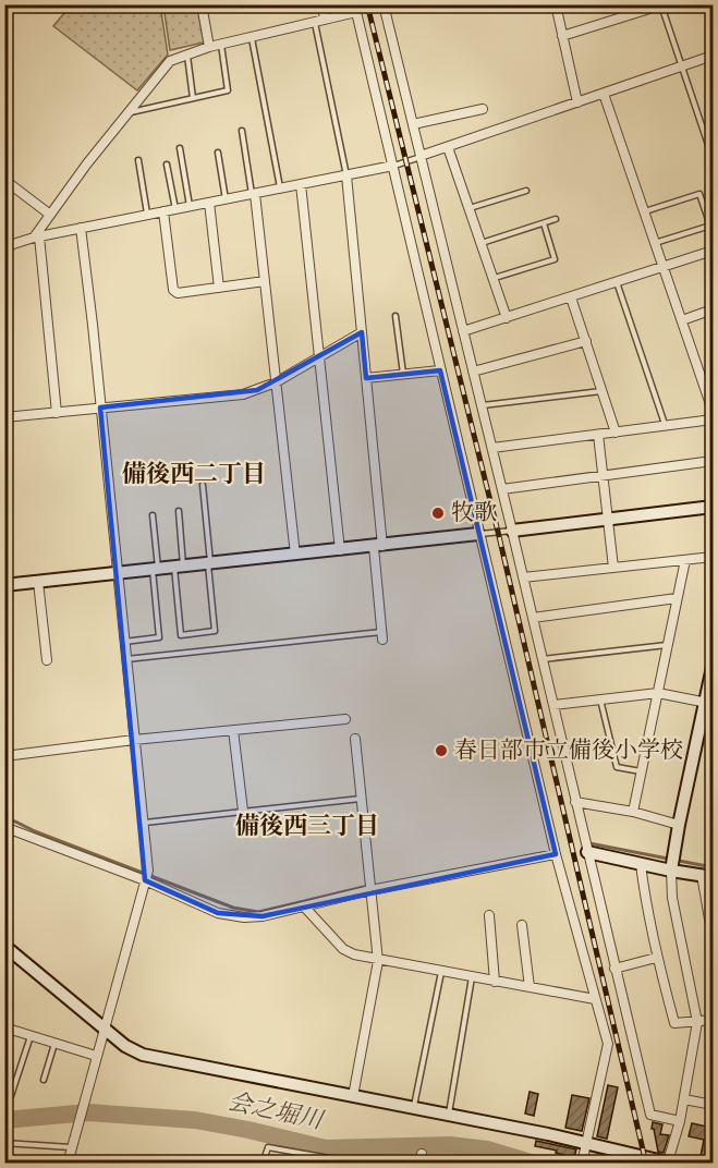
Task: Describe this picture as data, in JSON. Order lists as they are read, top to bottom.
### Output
{
  "districts": ["備後西二丁目", "備後西三丁目"],
  "water": ["会之堀川"],
  "places": ["牧歌", "春日部市立備後小学校"]
}
